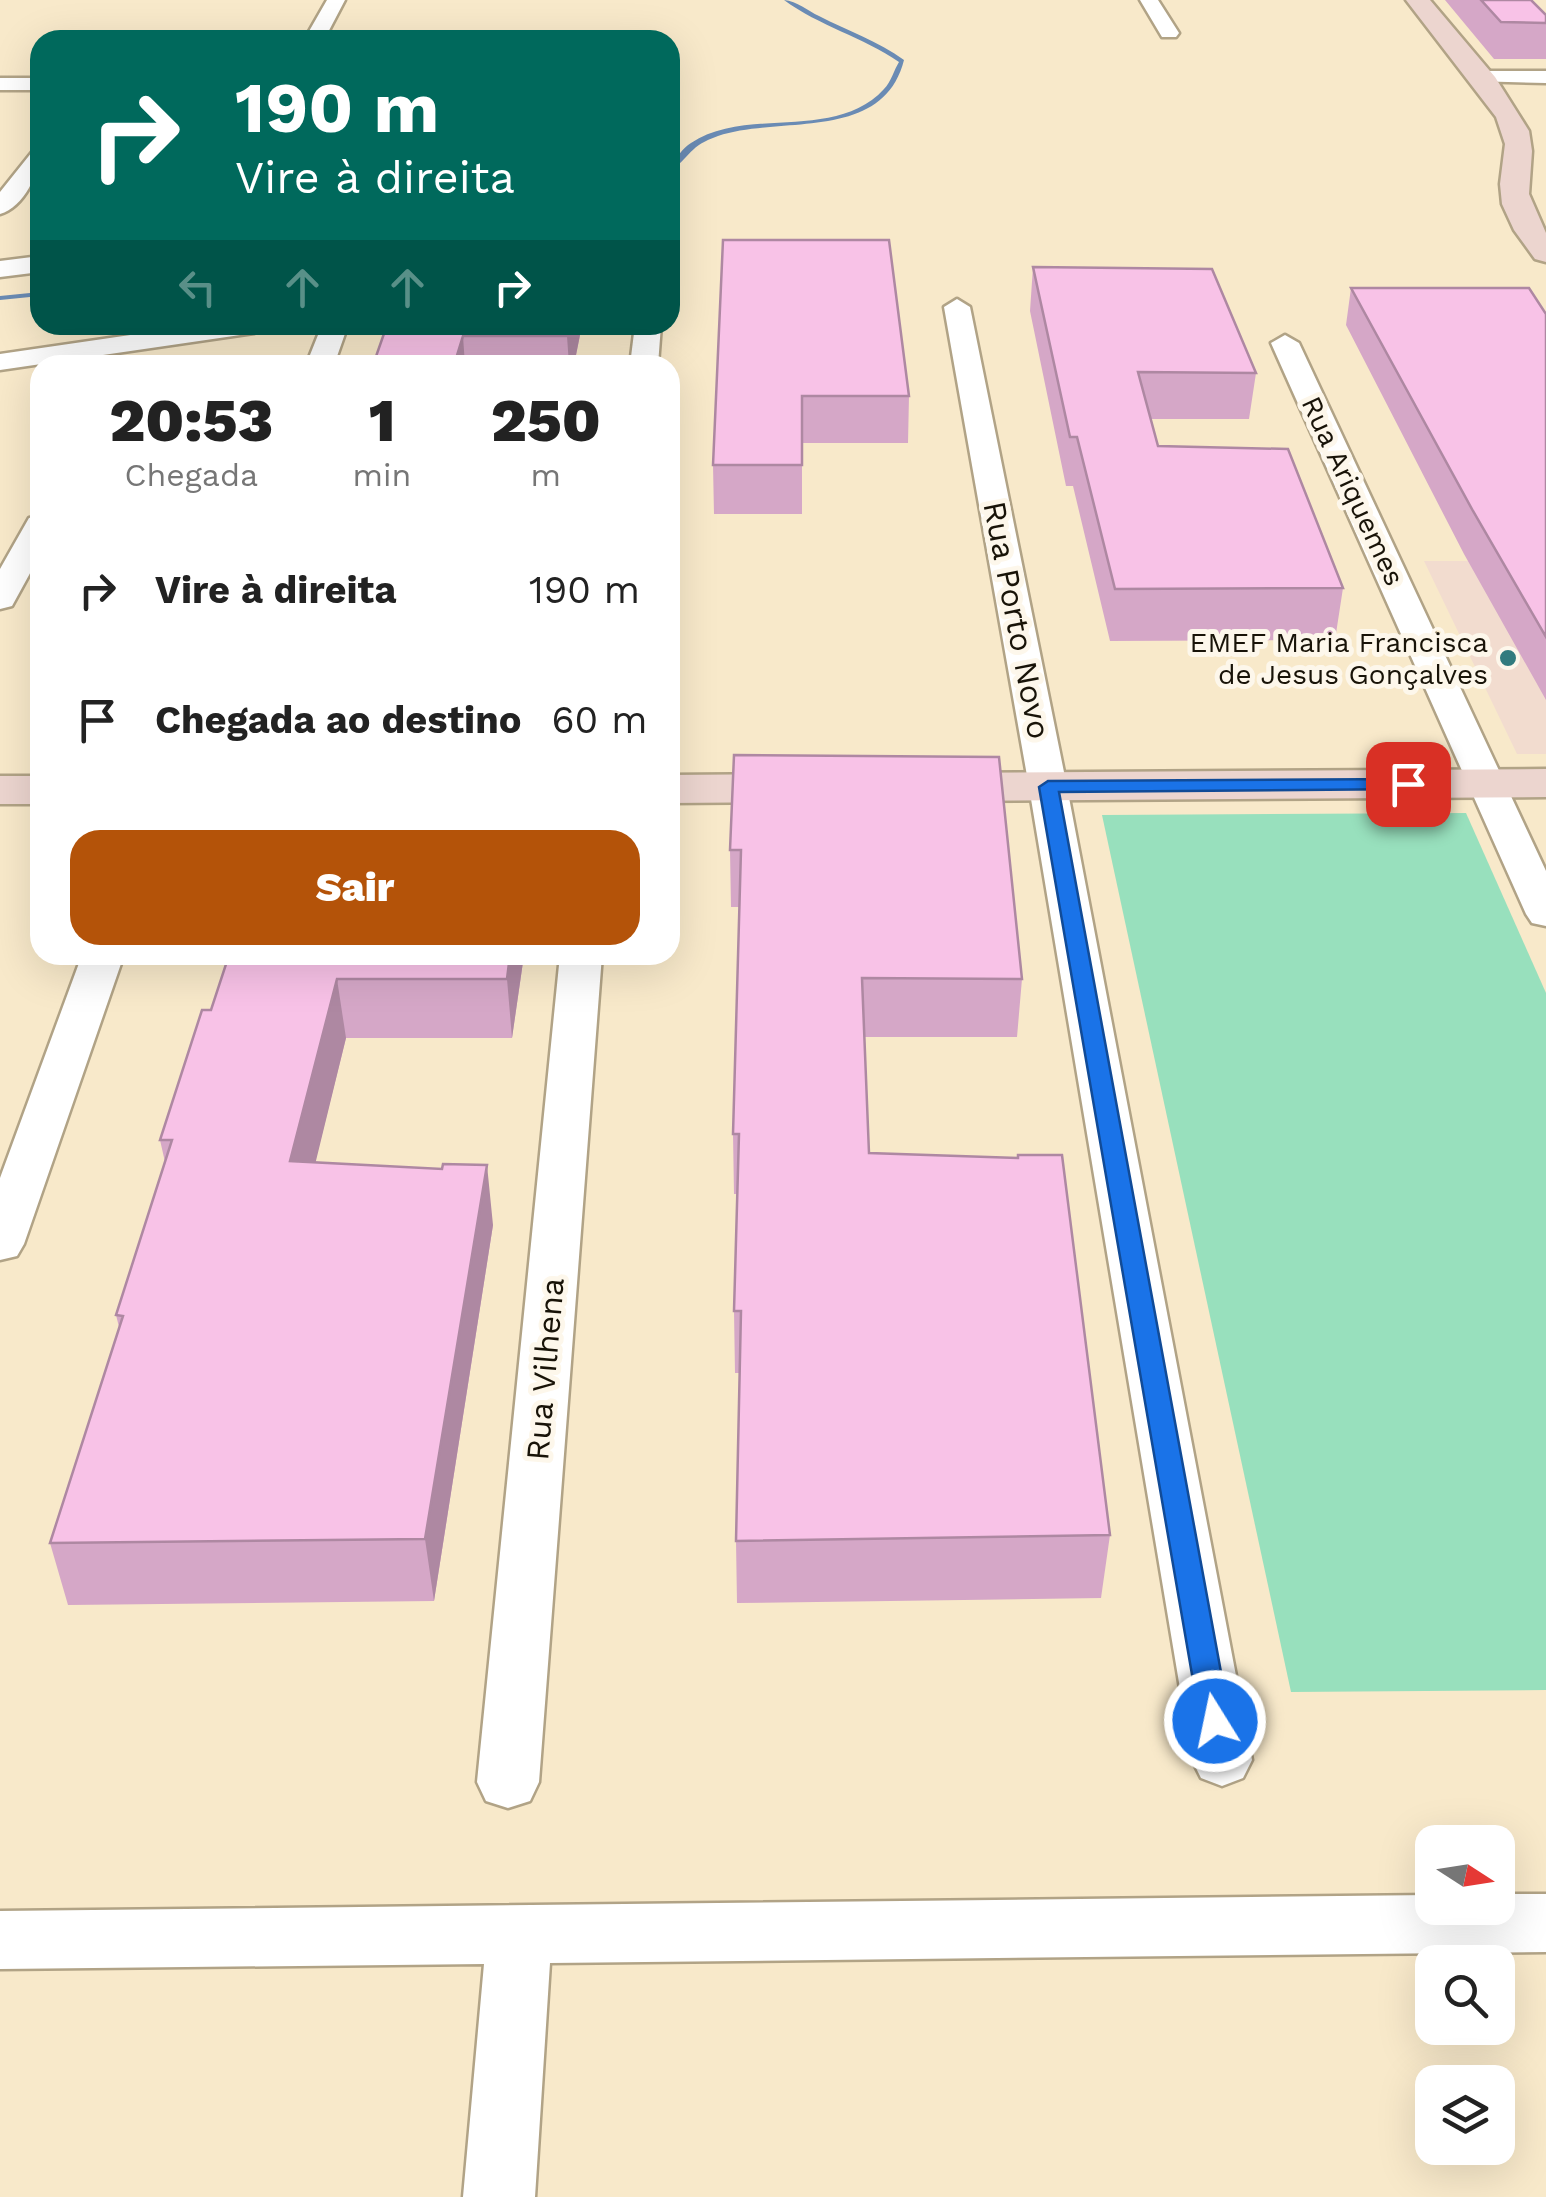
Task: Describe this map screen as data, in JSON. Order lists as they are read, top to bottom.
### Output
{
  "streets": {
    "street": ["Rua Ariquemes", "Rua Porto Novo", "Rua Vilhena"]
  },
  "places": ["EMEF Maria Francisca de Jesus Gonçalves"],
  "north": "right",
  "page": {
    "turn": ["190 m", "Vire à direita"],
    "eta": [
      "20:53",
      "Chegada",
      "1",
      "min",
      "250",
      "m"
    ],
    "list": [
      {
        "name": "Vire à direita",
        "value": "190 m"
      },
      {
        "name": "Chegada ao destino",
        "value": "60 m"
      }
    ],
    "buttons": "Sair"
  }
}
